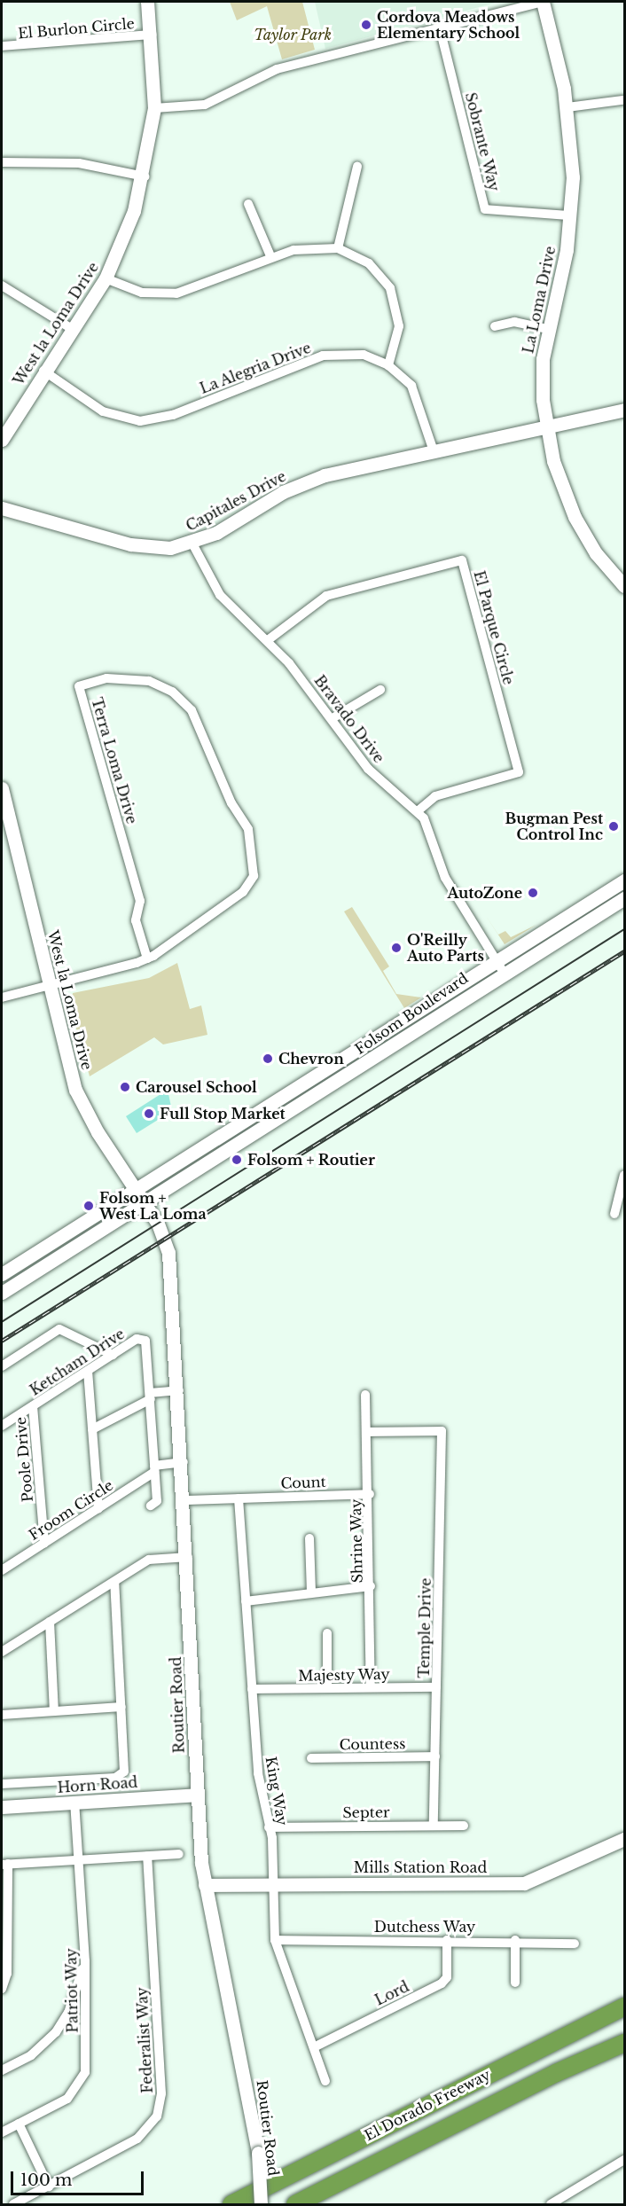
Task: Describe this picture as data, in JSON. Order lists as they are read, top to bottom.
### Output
{
  "streets": {
    "highway": ["El Dorado Freeway"],
    "street": [
      "El Burlon Circle",
      "Sobrante Way",
      "La Loma Drive",
      "West la Loma Drive",
      "La Alegria Drive",
      "Capitales Drive",
      "El Parque Circle",
      "Bravado Drive",
      "Terra Loma Drive",
      "Folsom Boulevard",
      "Ketcham Drive",
      "Poole Drive",
      "Count",
      "Froom Circle",
      "Shrine Way",
      "Temple Drive",
      "Majesty Way",
      "Routier Road",
      "Countess",
      "Horn Road",
      "King Way",
      "Septer",
      "Mills Station Road",
      "Dutchess Way",
      "Patriot Way",
      "Lord",
      "Federalist Way"
    ]
  },
  "crossings": [
    ["El Burlon Circle", "West la Loma Drive"],
    ["Sobrante Way", "La Loma Drive"],
    ["La Loma Drive", "Capitales Drive"],
    ["West la Loma Drive", "La Alegria Drive"],
    ["West la Loma Drive", "Terra Loma Drive"],
    ["West la Loma Drive", "Folsom Boulevard"],
    ["West la Loma Drive", "Routier Road"],
    ["La Alegria Drive", "Capitales Drive"],
    ["Capitales Drive", "Bravado Drive"],
    ["El Parque Circle", "Bravado Drive"],
    ["Bravado Drive", "Folsom Boulevard"],
    ["Folsom Boulevard", "Routier Road"],
    ["Ketcham Drive", "Poole Drive"],
    ["Poole Drive", "Froom Circle"],
    ["Count", "Shrine Way"],
    ["Count", "Routier Road"],
    ["Count", "King Way"],
    ["Shrine Way", "Temple Drive"],
    ["Shrine Way", "Majesty Way"],
    ["Temple Drive", "Majesty Way"],
    ["Temple Drive", "Countess"],
    ["Temple Drive", "Septer"],
    ["Majesty Way", "King Way"],
    ["Routier Road", "Horn Road"],
    ["Routier Road", "Mills Station Road"],
    ["Horn Road", "Patriot Way"],
    ["King Way", "Septer"],
    ["King Way", "Mills Station Road"],
    ["King Way", "Dutchess Way"],
    ["King Way", "Lord"],
    ["Dutchess Way", "Lord"]
  ],
  "parks": ["Taylor Park"],
  "places": [
    "Cordova Meadows Elementary School",
    "Bugman Pest Control Inc",
    "AutoZone",
    "O'Reilly Auto Parts",
    "Chevron",
    "Carousel School",
    "Full Stop Market",
    "Folsom + Routier",
    "Folsom + West La Loma"
  ],
  "scale_bar": "100 m"
}
